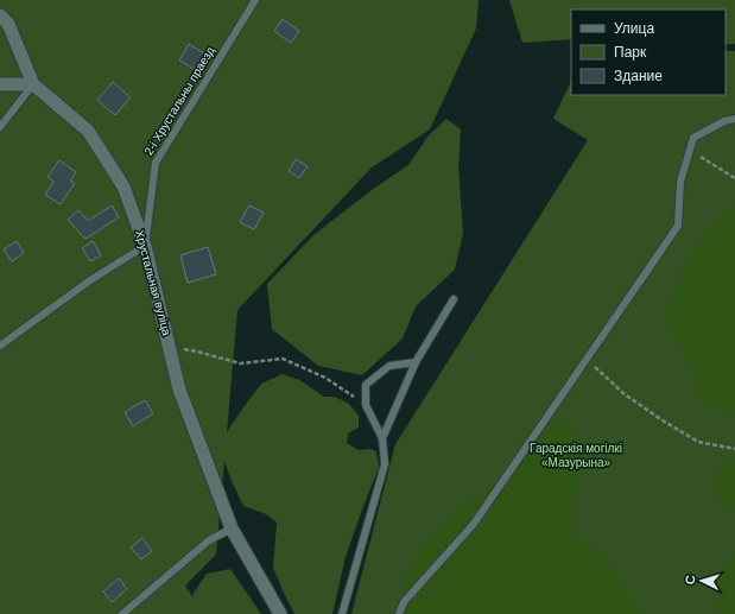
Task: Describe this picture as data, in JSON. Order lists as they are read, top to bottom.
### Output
{
  "streets": {
    "street": ["Хрустальная вуліца"],
    "lane": ["2-і Хрустальны праезд"]
  },
  "crossings": [
    ["2-і Хрустальны праезд", "Хрустальная вуліца"]
  ],
  "parks": ["Гарадскія могілкі «Мазурына»"],
  "legend": ["Улица", "Парк", "Здание"],
  "north": "left"
}
